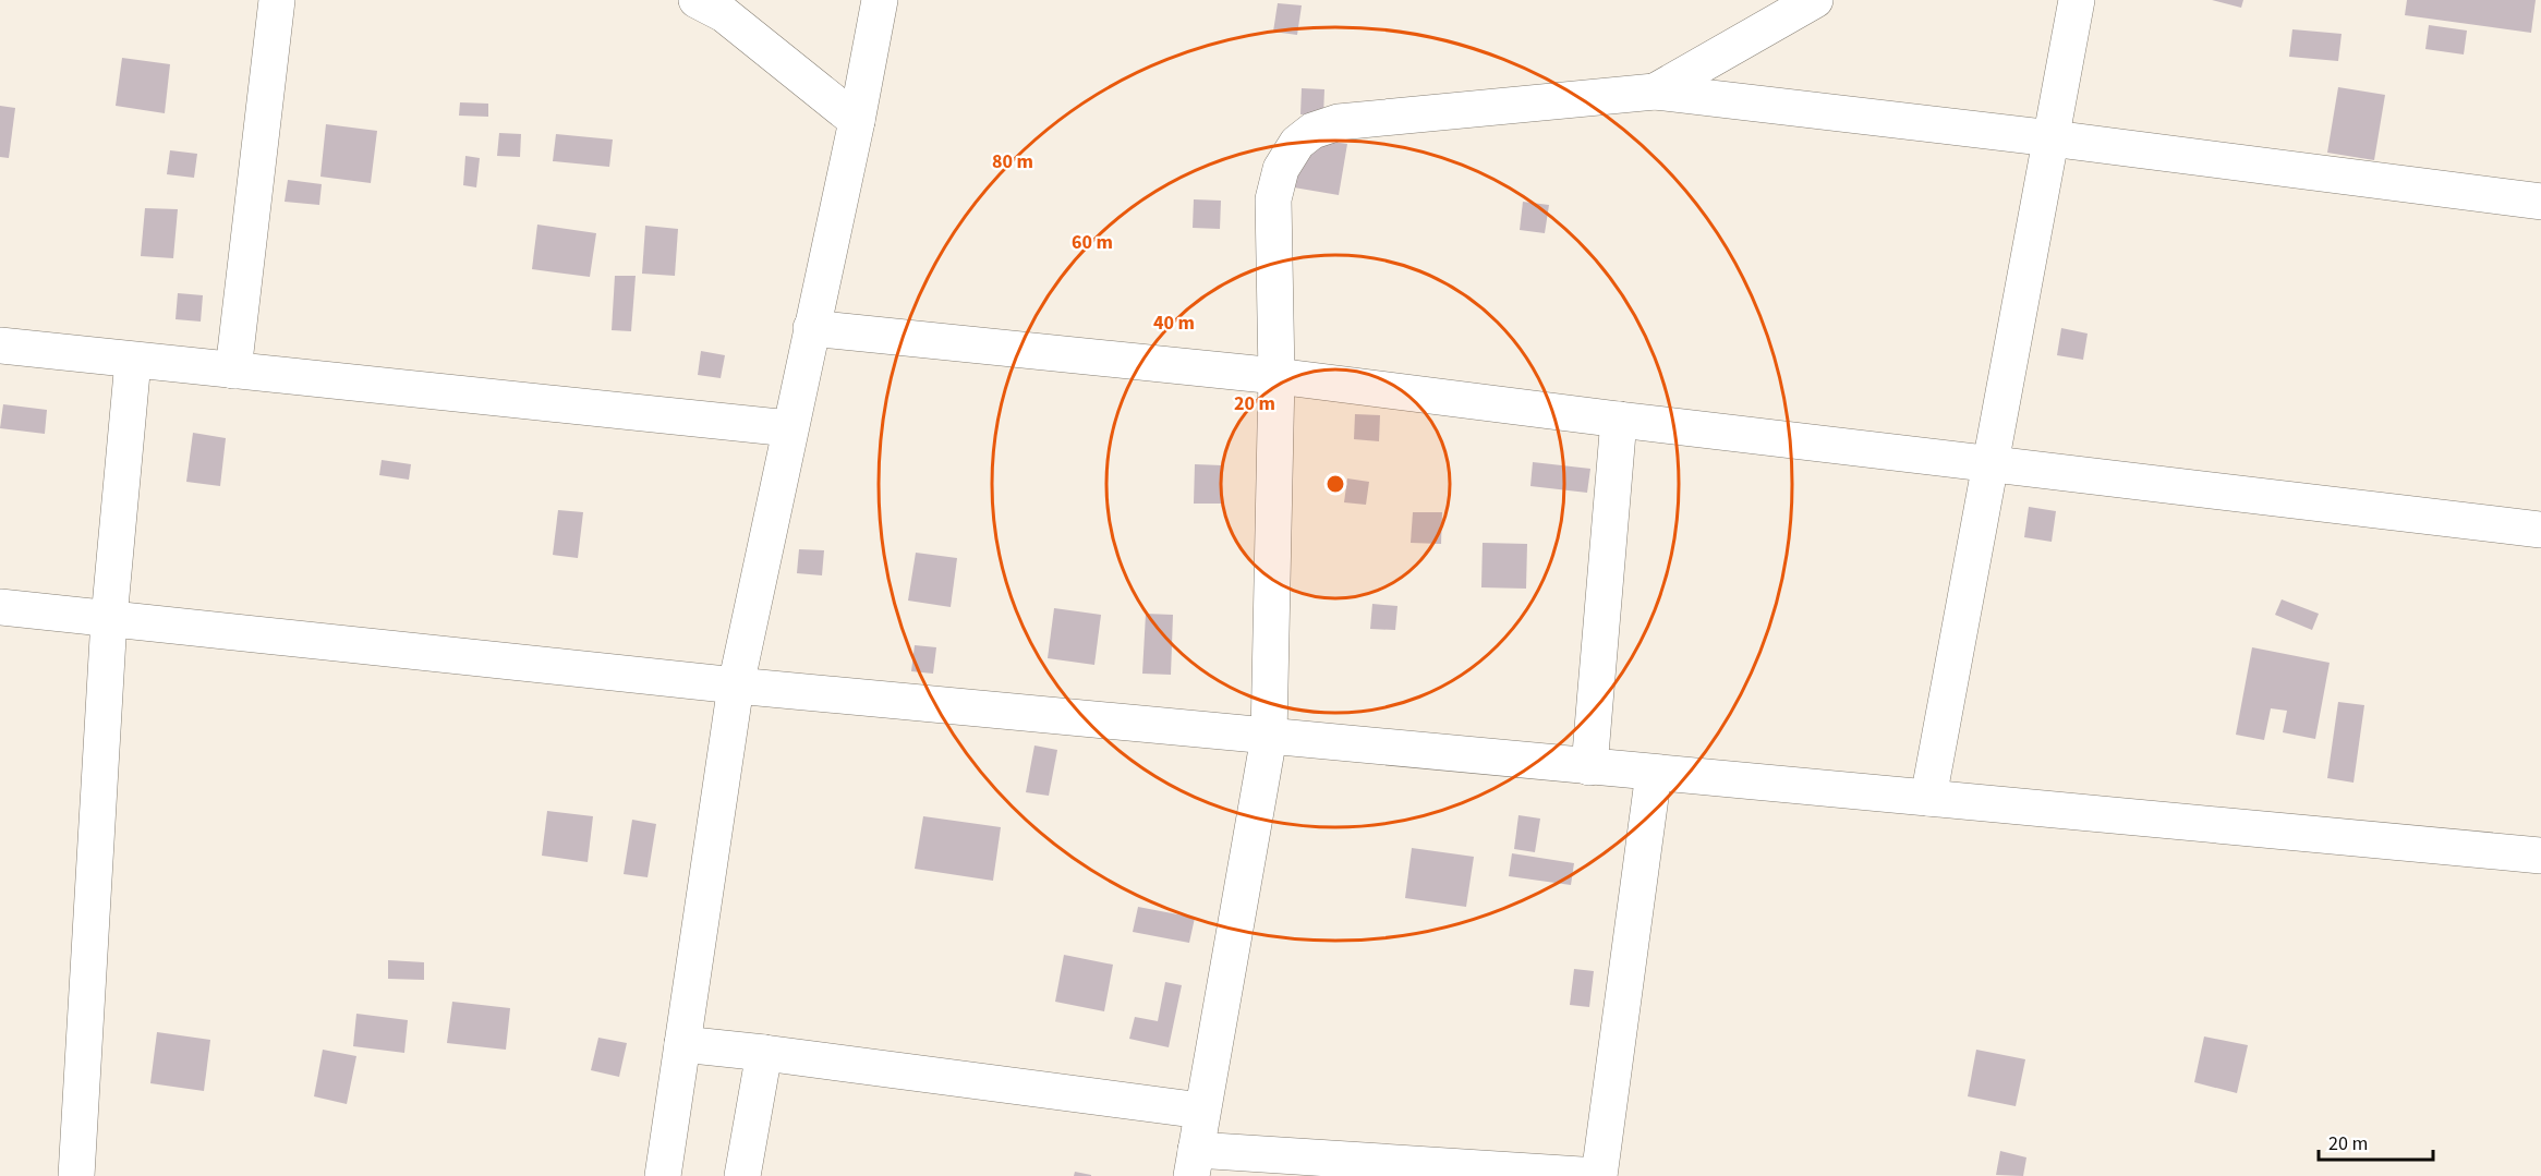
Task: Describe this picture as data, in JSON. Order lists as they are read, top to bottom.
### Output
{
  "scale_bar": "20 m",
  "rings": [
    "80 m",
    "60 m",
    "40 m",
    "20 m"
  ]
}
